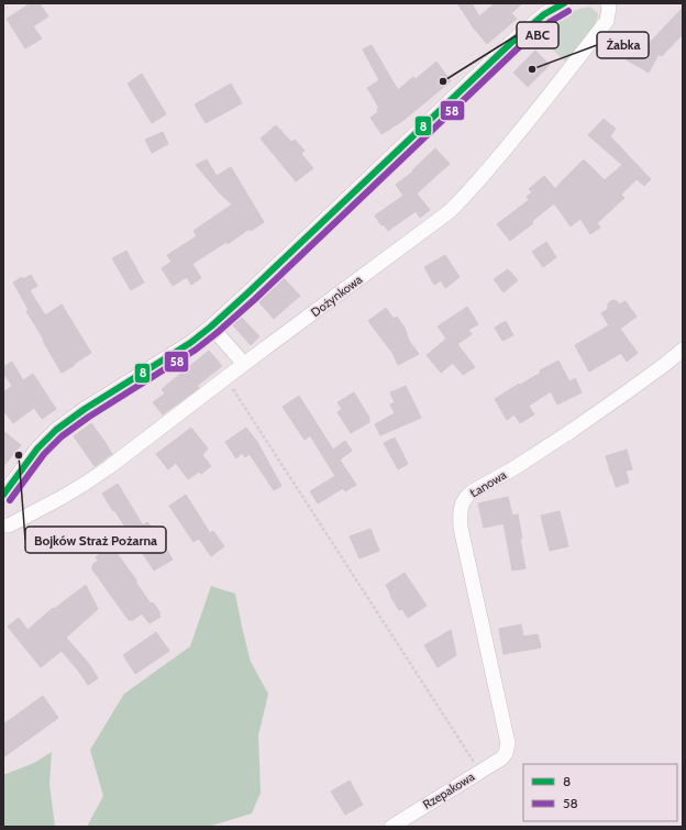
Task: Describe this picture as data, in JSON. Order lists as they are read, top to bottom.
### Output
{
  "streets": {
    "street": ["Dożynkowa", "Łanowa", "Rzepakowa"]
  },
  "crossings": [
    ["Łanowa", "Rzepakowa"]
  ],
  "places": ["Żabka", "ABC", "Bojków Straż Pożarna"],
  "lines": ["transit line 8", "transit line 58"],
  "legend": ["8", "58"]
}
